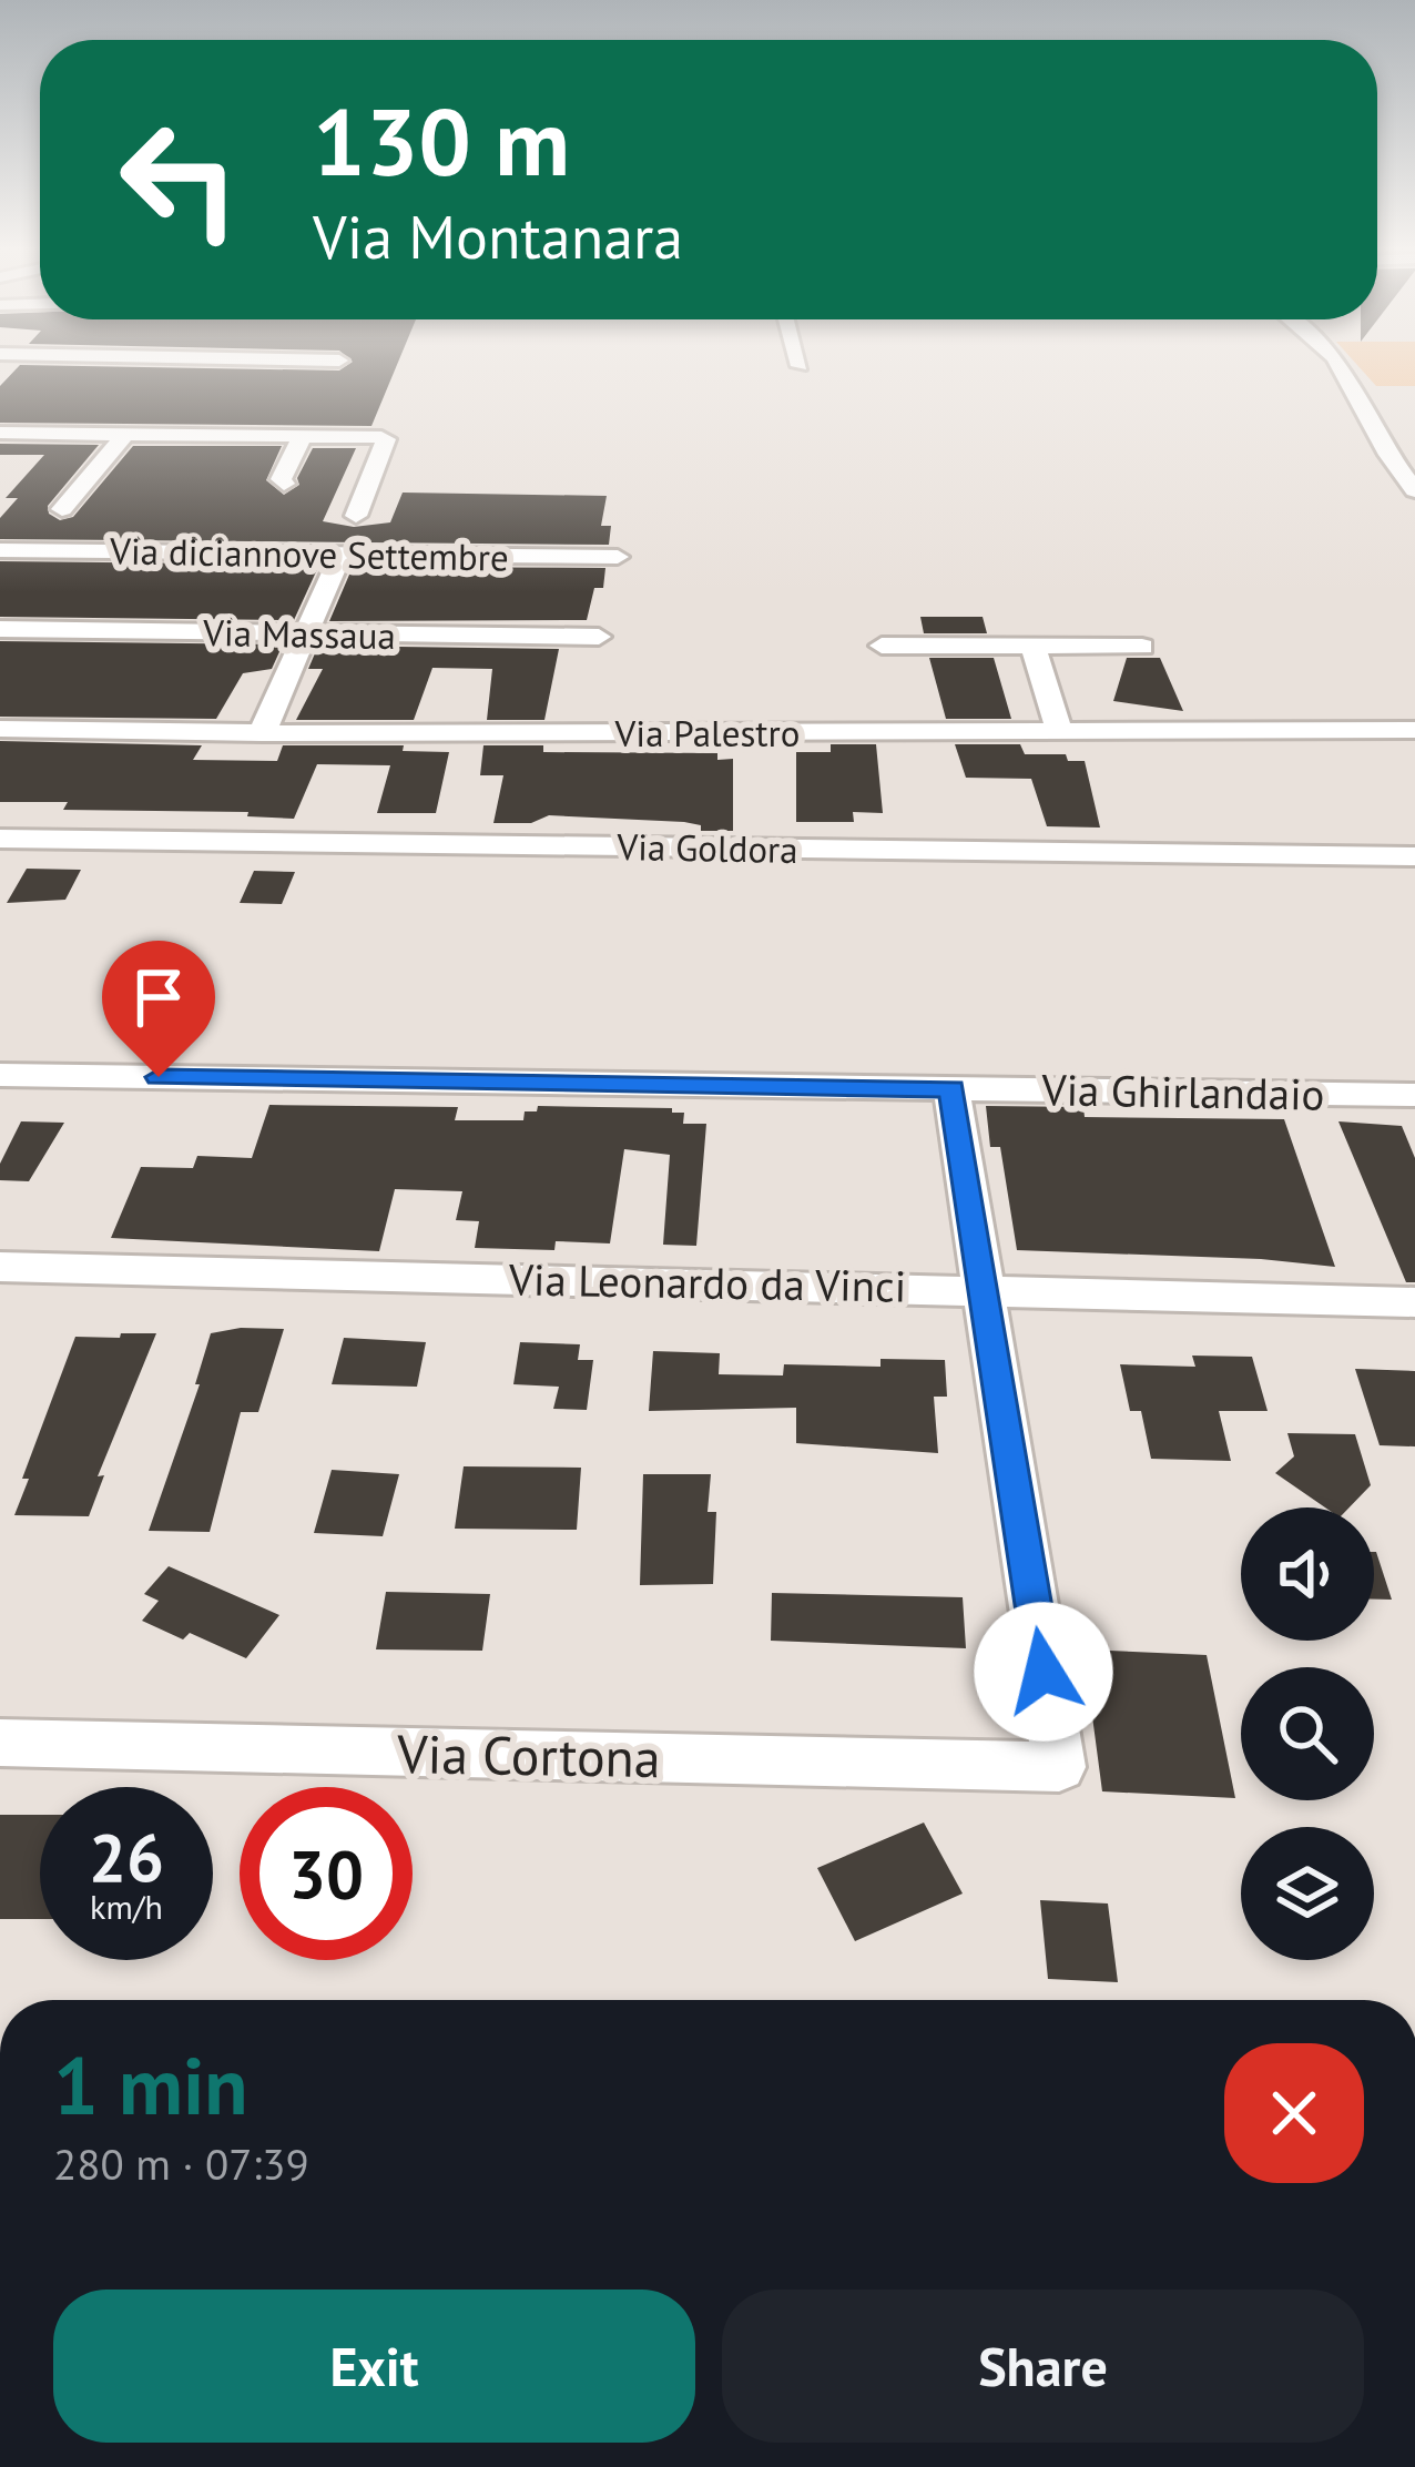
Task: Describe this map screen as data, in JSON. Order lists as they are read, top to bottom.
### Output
{
  "streets": {
    "street": [
      "Via diciannove Settembre",
      "Via Massaua",
      "Via Palestro",
      "Via Goldora",
      "Via Ghirlandaio",
      "Via Leonardo da Vinci",
      "Via Cortona"
    ]
  },
  "crossings": [
    ["Via Leonardo da Vinci", "Via Cortona"]
  ],
  "page": {
    "turn": ["130 m", "Via Montanara"],
    "speed": "26 km/h",
    "limit": "30",
    "heading": ["1 min", "280 m · 07:39"],
    "buttons": ["Exit", "Share"]
  }
}
